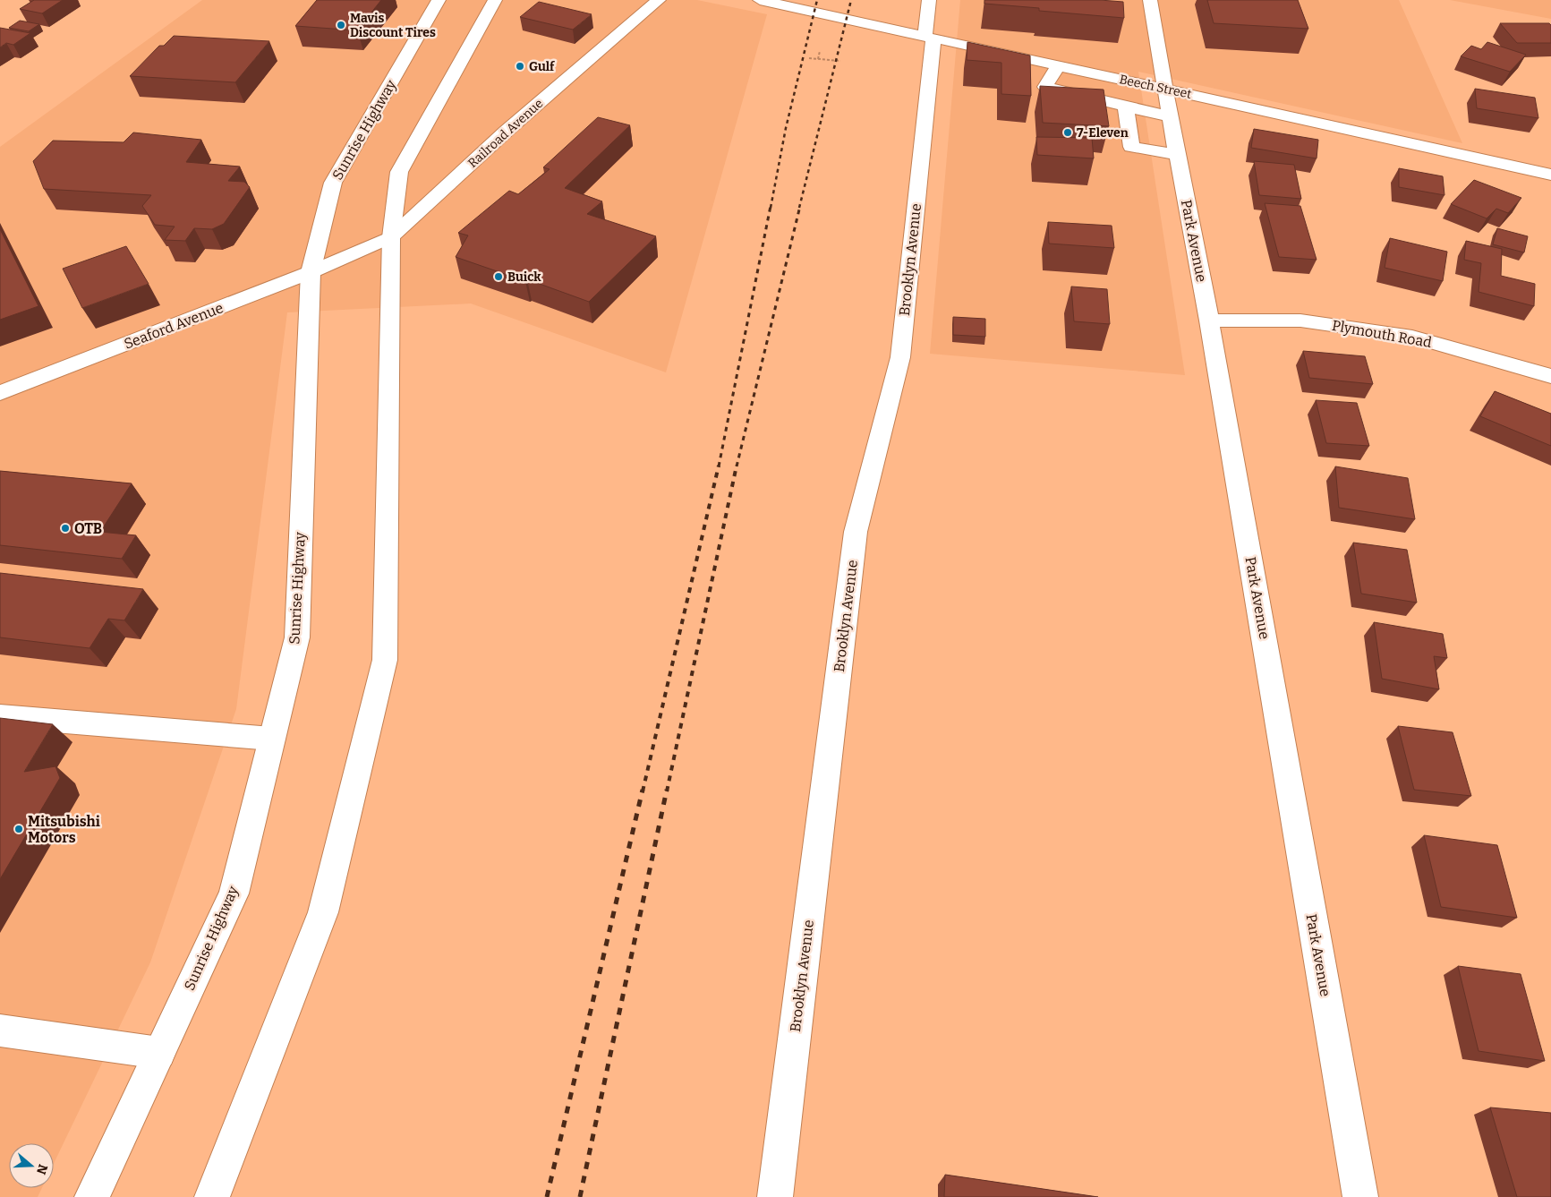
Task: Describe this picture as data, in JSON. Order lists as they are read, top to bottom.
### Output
{
  "streets": {
    "main road": [
      "Beech Street",
      "Sunrise Highway",
      "Railroad Avenue",
      "Park Avenue",
      "Brooklyn Avenue",
      "Seaford Avenue",
      "Plymouth Road"
    ]
  },
  "crossings": [
    ["Beech Street", "Park Avenue"],
    ["Beech Street", "Brooklyn Avenue"],
    ["Sunrise Highway", "Seaford Avenue"],
    ["Railroad Avenue", "Seaford Avenue"],
    ["Park Avenue", "Plymouth Road"]
  ],
  "places": [
    "Mavis Discount Tires",
    "Gulf",
    "7-Eleven",
    "Buick",
    "OTB",
    "Mitsubishi Motors"
  ],
  "north": "right"
}
